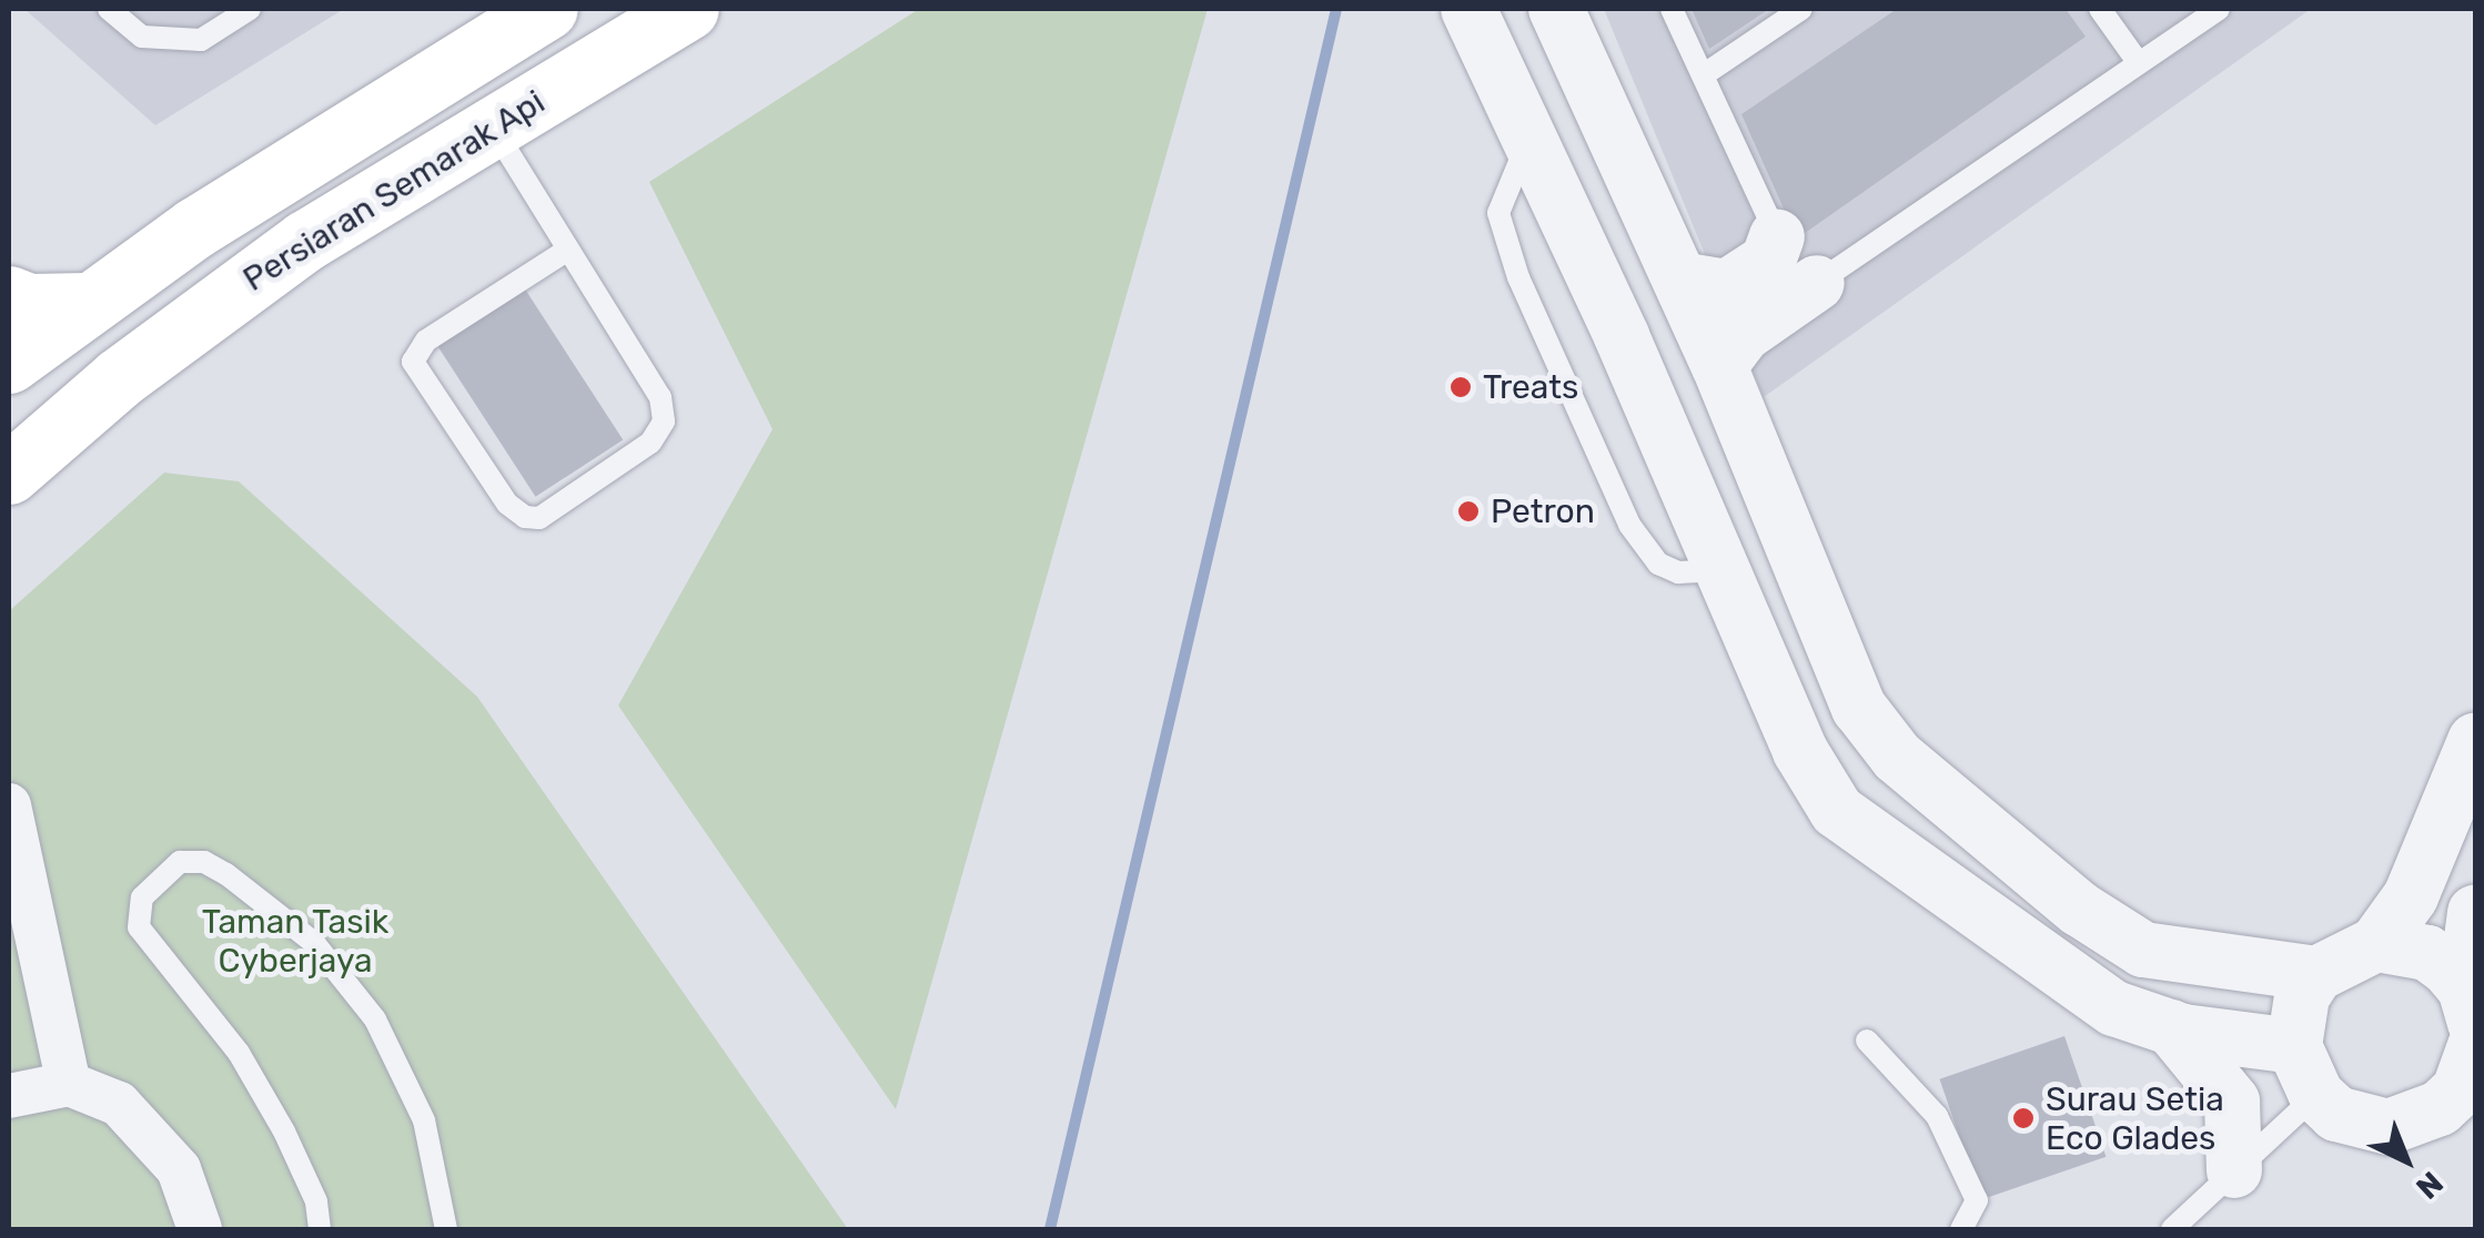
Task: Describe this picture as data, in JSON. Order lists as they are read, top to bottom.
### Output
{
  "streets": {
    "main road": ["Persiaran Semarak Api"]
  },
  "parks": ["Taman Tasik Cyberjaya"],
  "places": ["Treats", "Petron", "Surau Setia Eco Glades"],
  "north": "bottom right"
}
